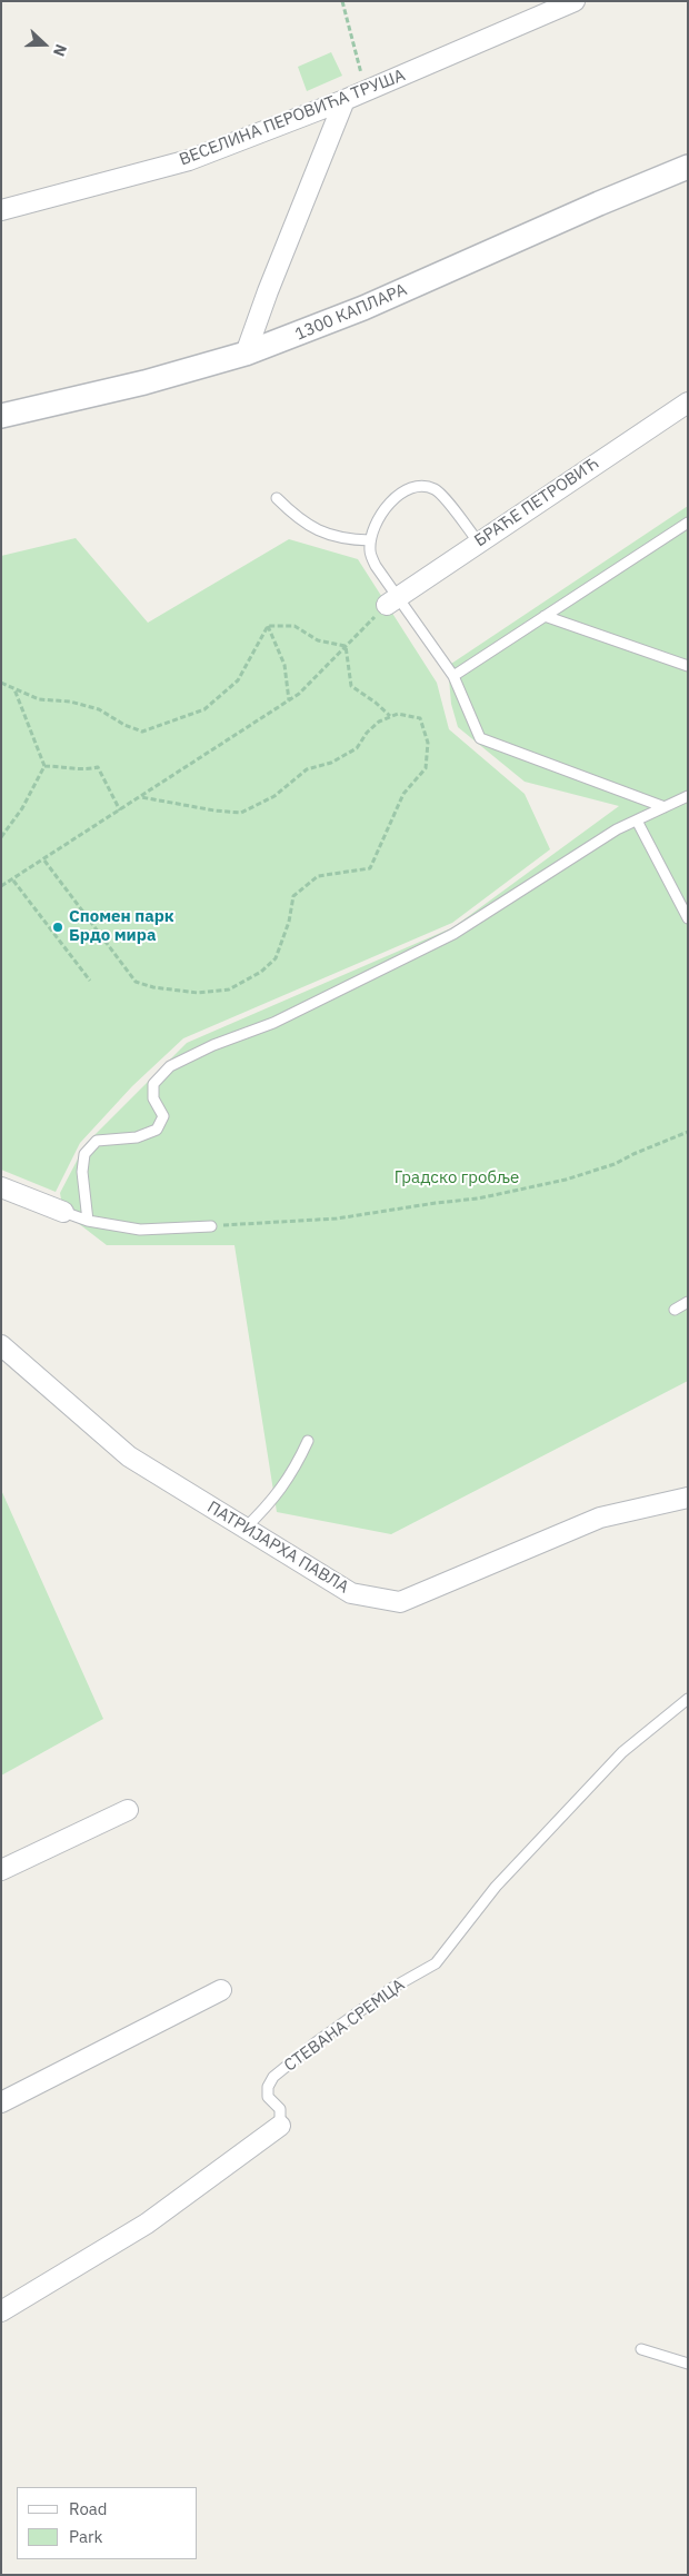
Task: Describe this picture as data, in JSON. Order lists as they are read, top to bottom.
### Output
{
  "streets": {
    "street": [
      "ВЕСЕЛИНА ПЕРОВИЋА ТРУША",
      "1300 КАПЛАРА",
      "БРАЋЕ ПЕТРОВИЋ",
      "ПАТРИЈАРХА ПАВЛА",
      "СТЕВАНА СРЕМЦА"
    ]
  },
  "parks": ["Градско гробље"],
  "places": ["Спомен парк Брдо мира"],
  "legend": ["Road", "Park"],
  "north": "right"
}
